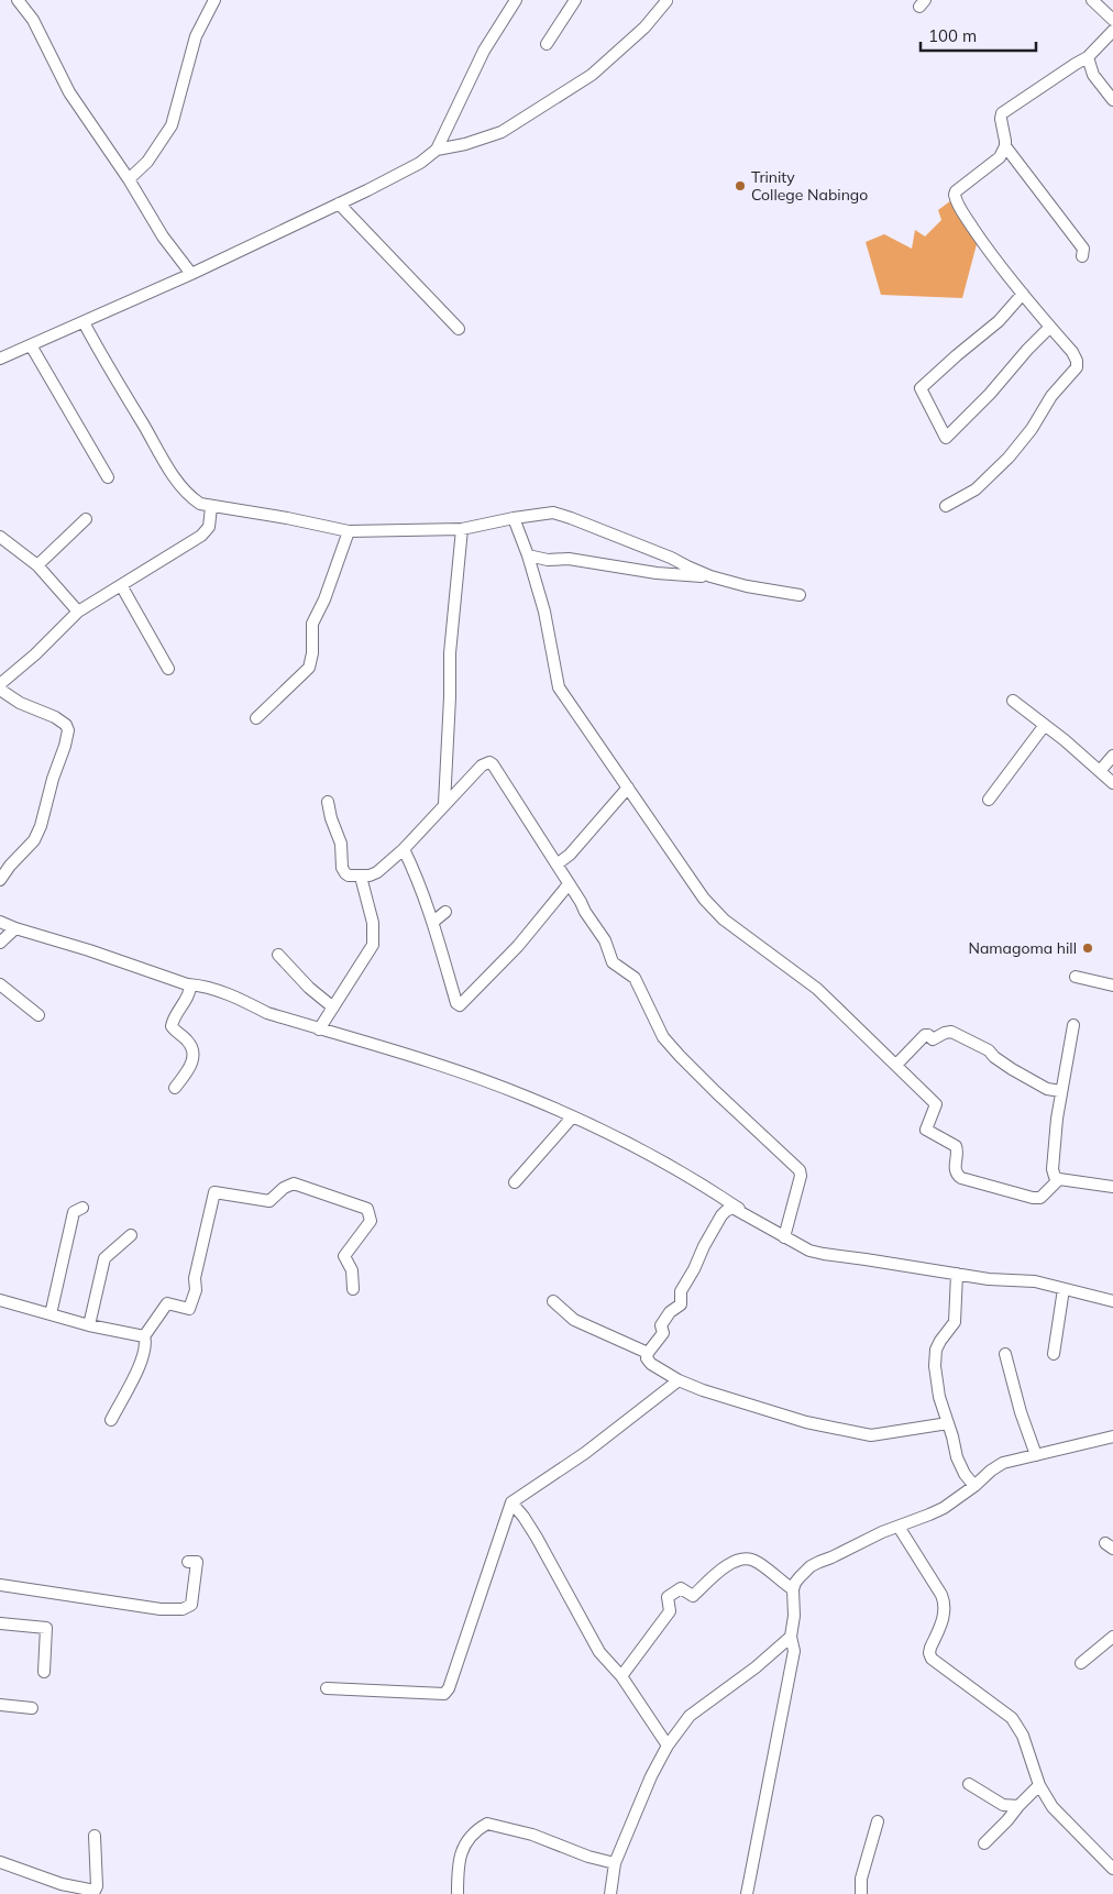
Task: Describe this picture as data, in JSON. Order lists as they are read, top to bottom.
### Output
{
  "places": ["Trinity College Nabingo", "Namagoma hill"],
  "scale_bar": "100 m"
}
